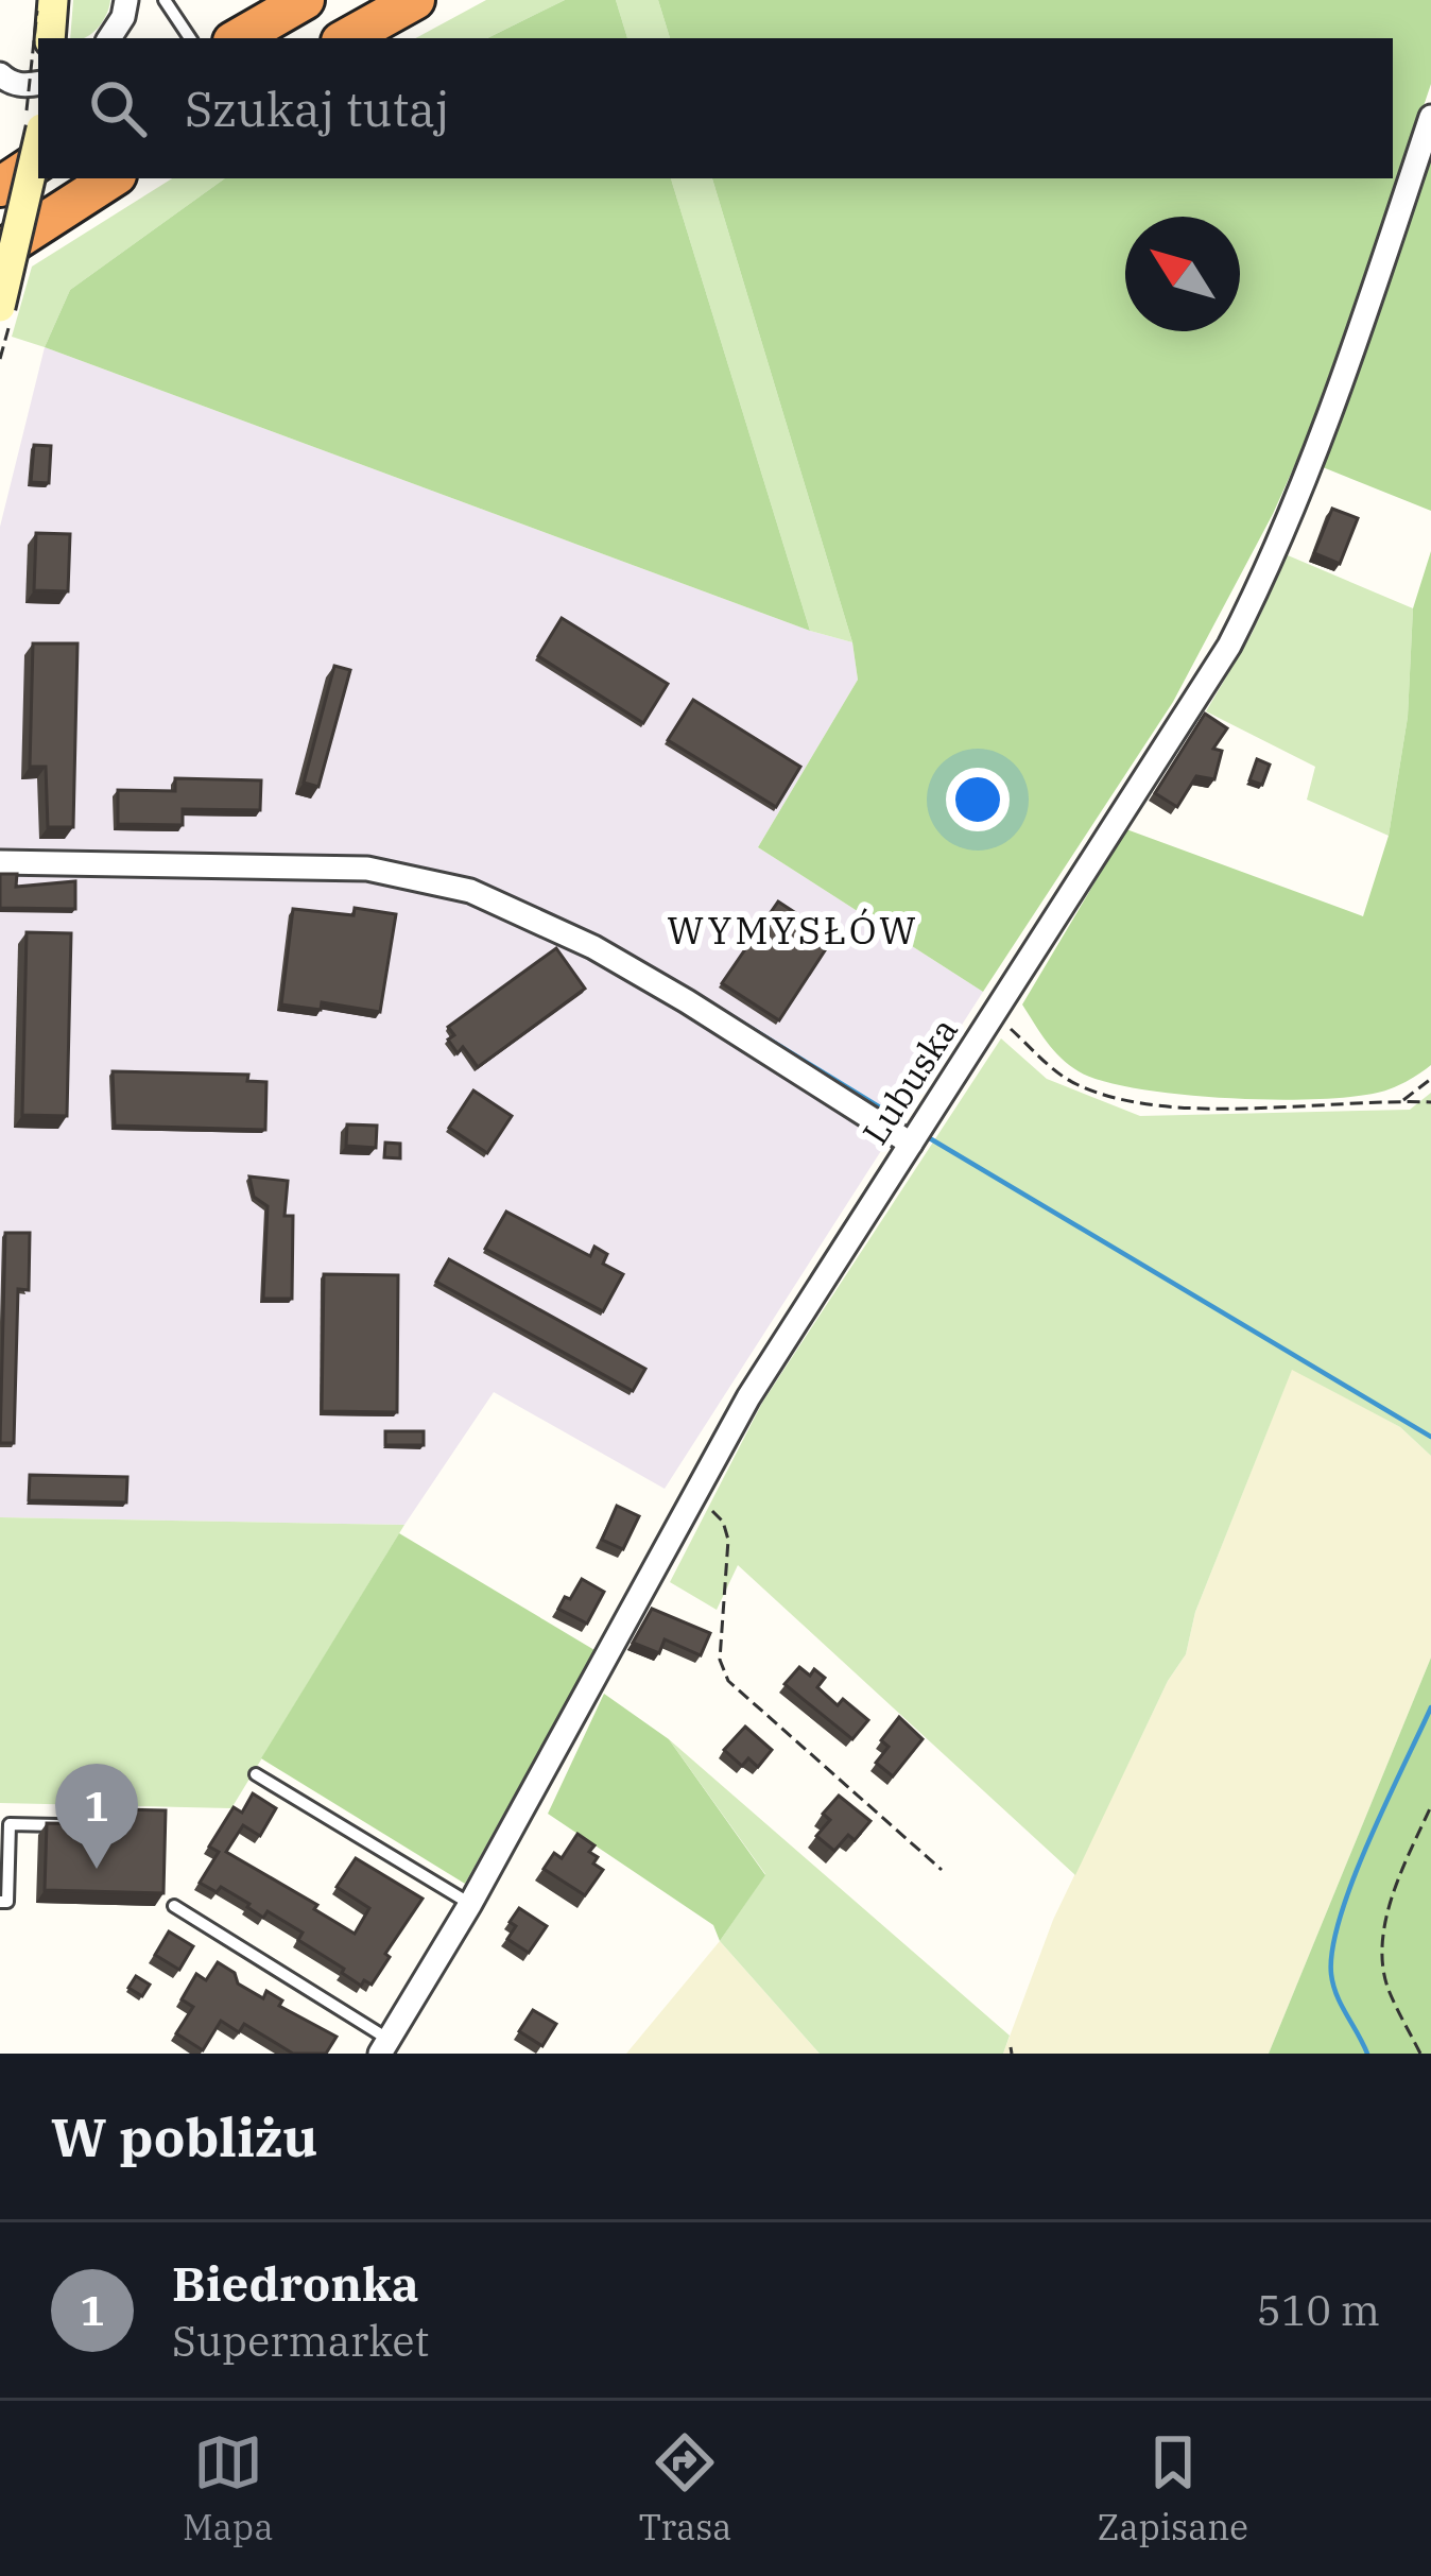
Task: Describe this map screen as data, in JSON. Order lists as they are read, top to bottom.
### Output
{
  "streets": {
    "street": ["Lubuska"]
  },
  "districts": ["WYMYSŁÓW"],
  "north": "top left",
  "page": {
    "search": "Szukaj tutaj",
    "pins": "1",
    "heading": "W pobliżu",
    "list": [
      {
        "mark": "1",
        "name": "Biedronka",
        "note": "Supermarket",
        "value": "510 m"
      }
    ],
    "nav": ["Mapa", "Trasa", "Zapisane"]
  }
}
